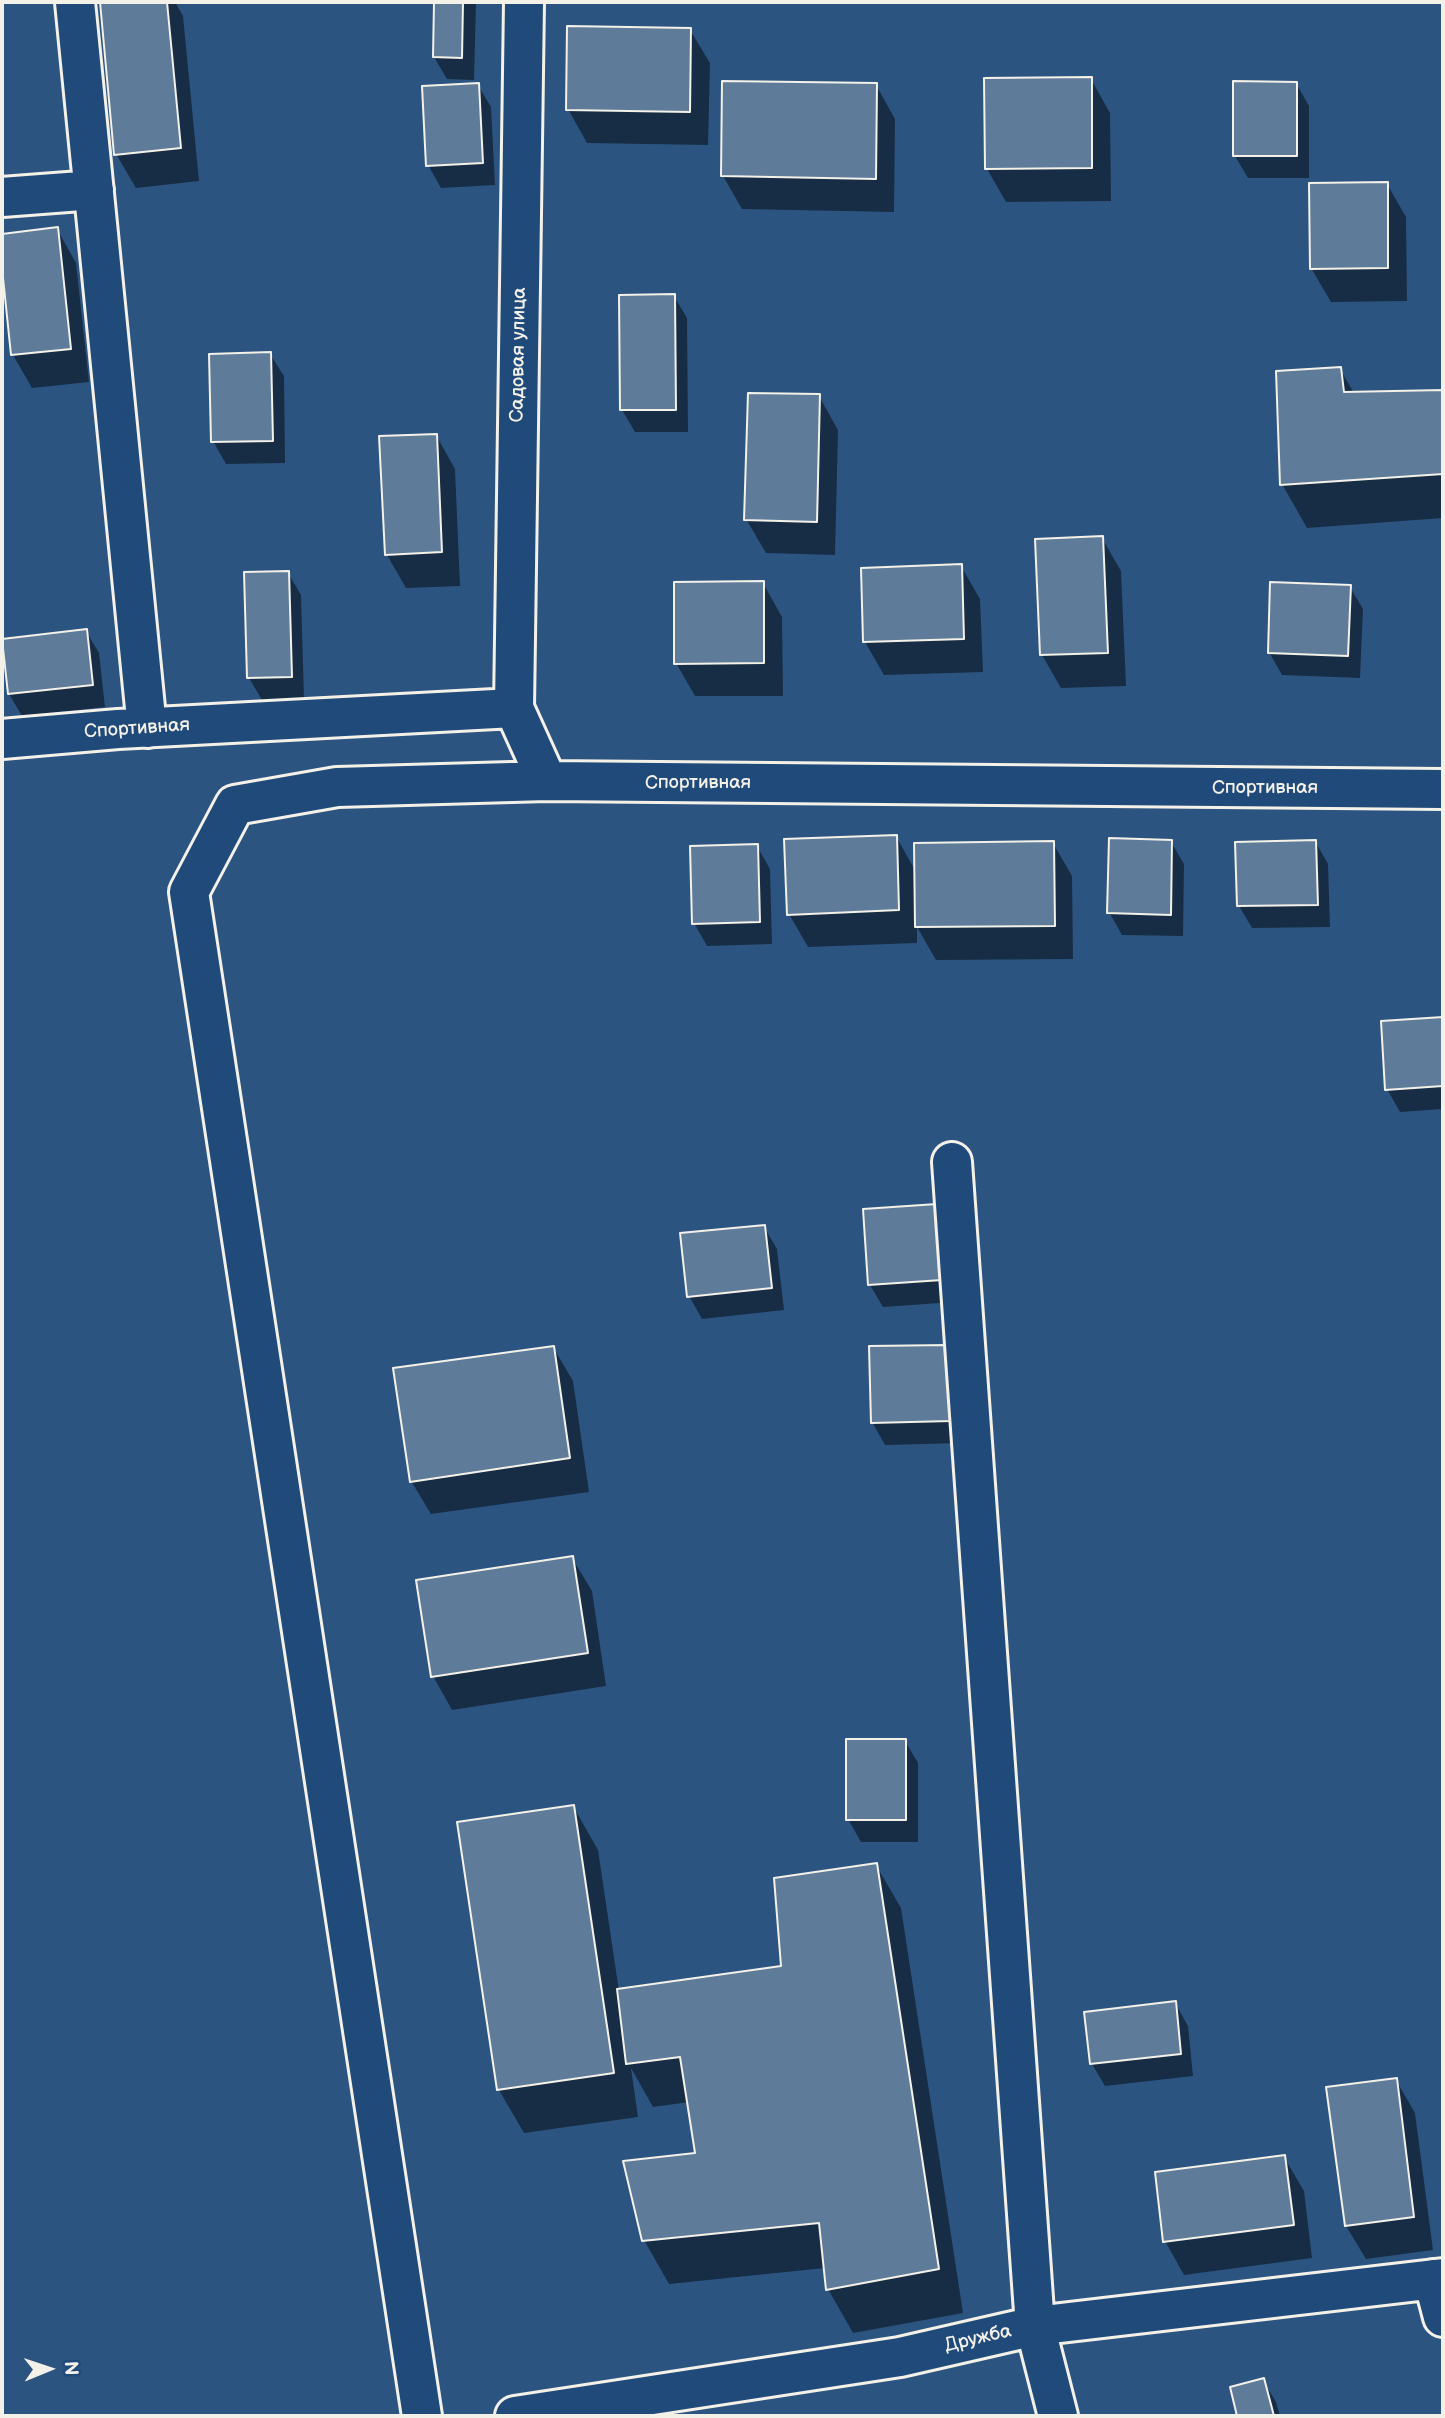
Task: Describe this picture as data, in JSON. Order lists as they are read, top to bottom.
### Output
{
  "streets": {
    "street": ["Садовая улица", "Спортивная", "Дружба"]
  },
  "crossings": [
    ["Садовая улица", "Спортивная"]
  ],
  "north": "right"
}
